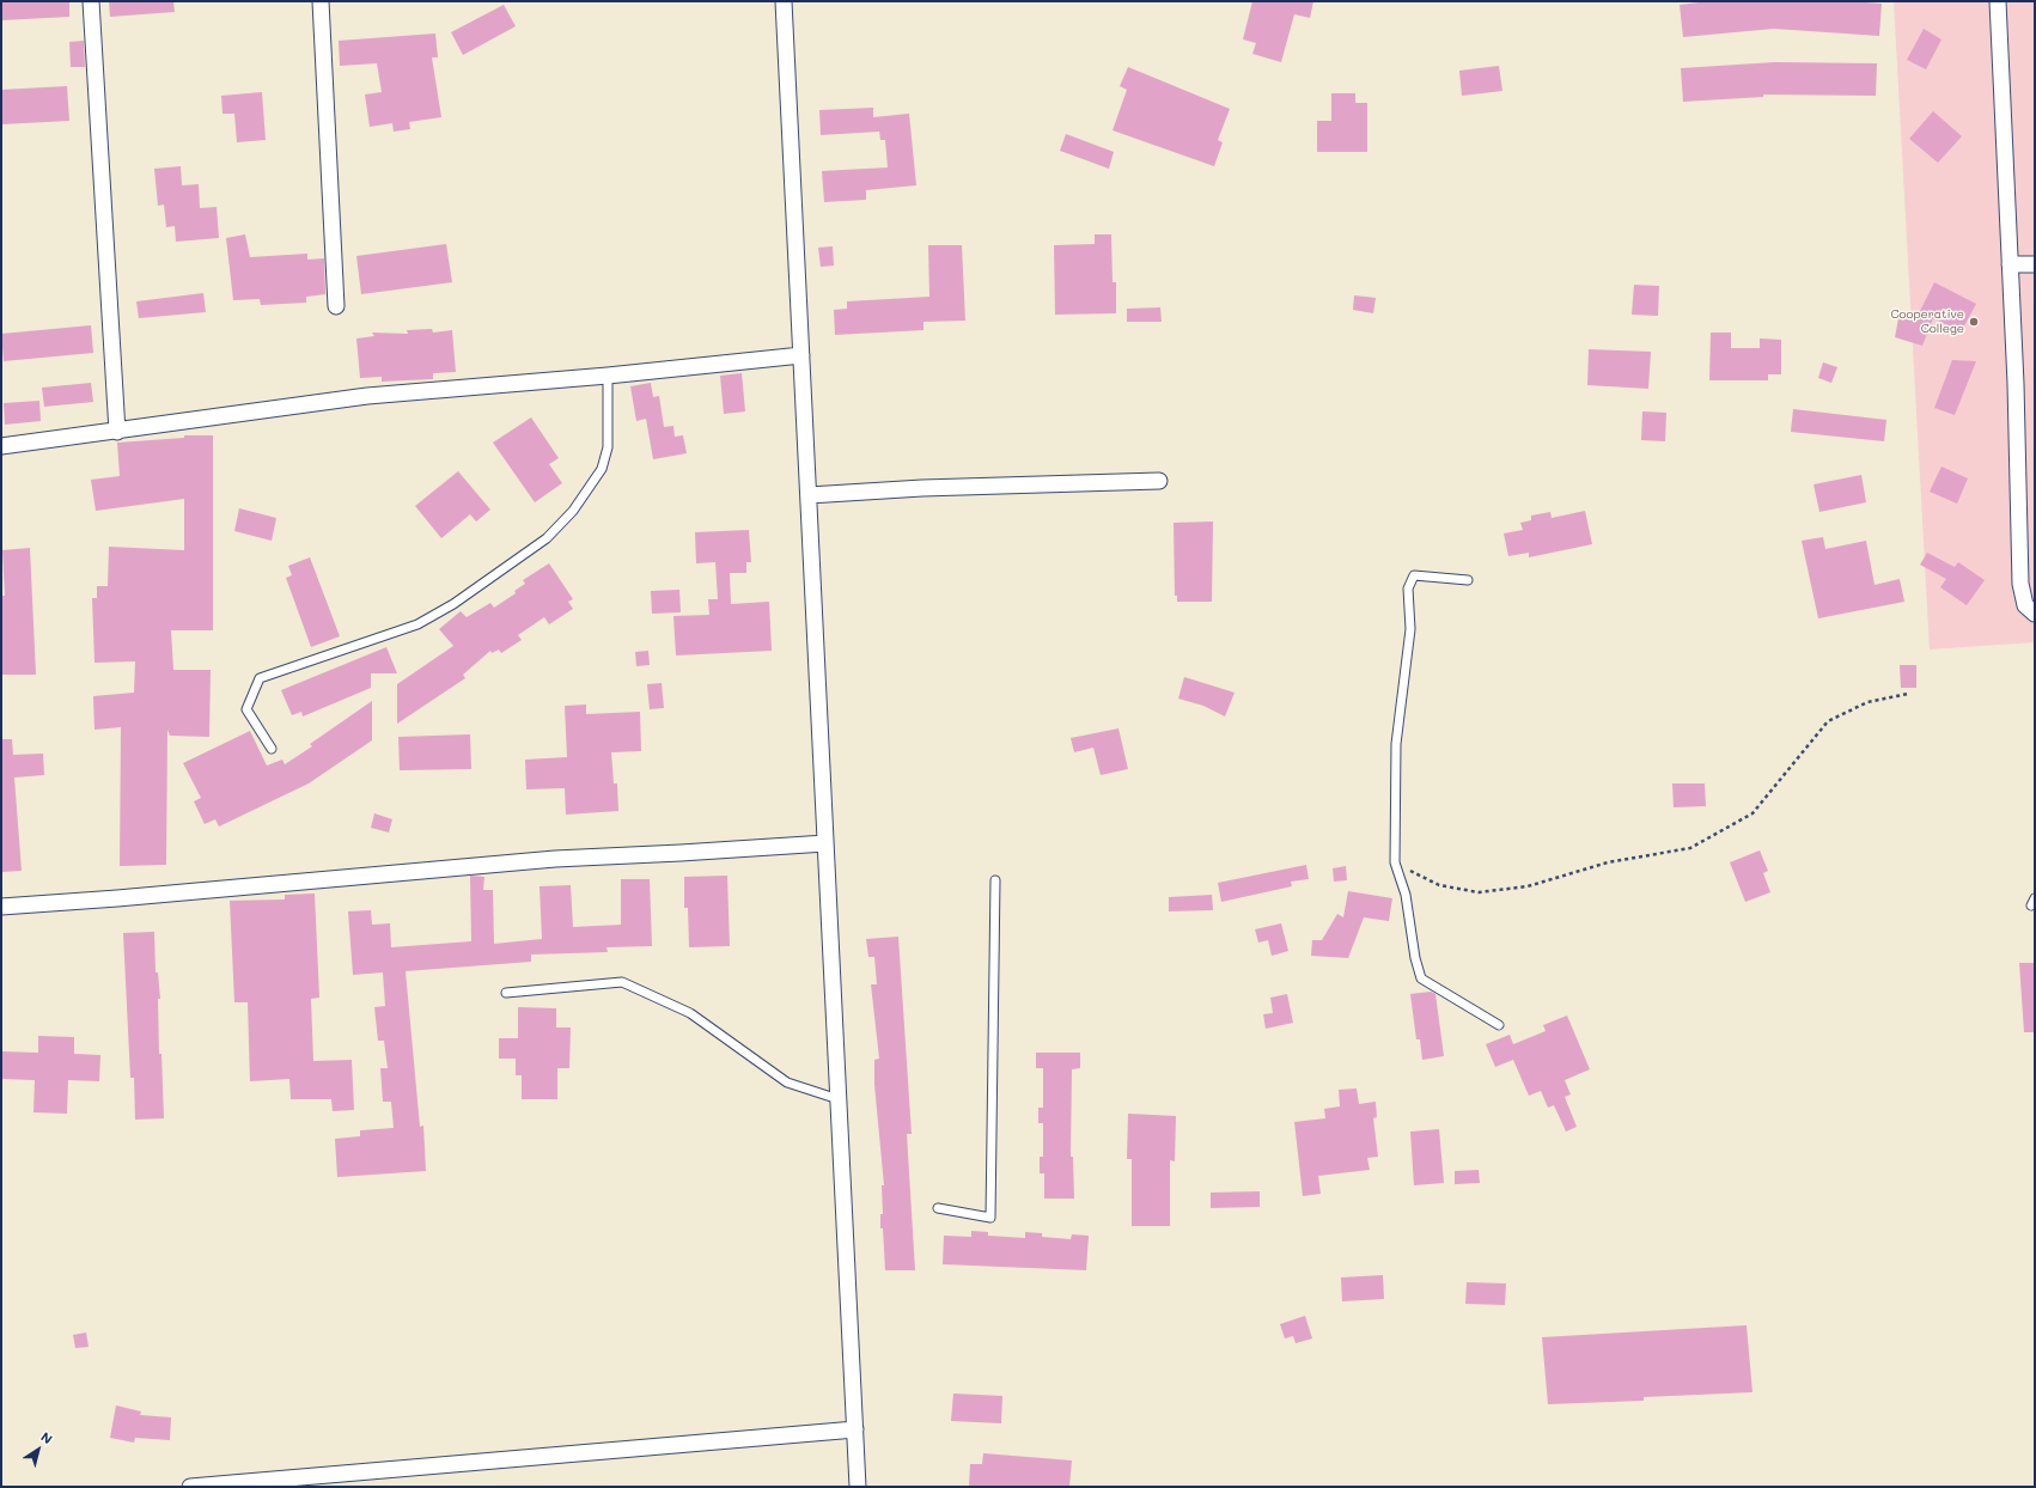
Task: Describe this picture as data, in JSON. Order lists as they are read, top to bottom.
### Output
{
  "places": ["Cooperative College"],
  "north": "top right"
}
